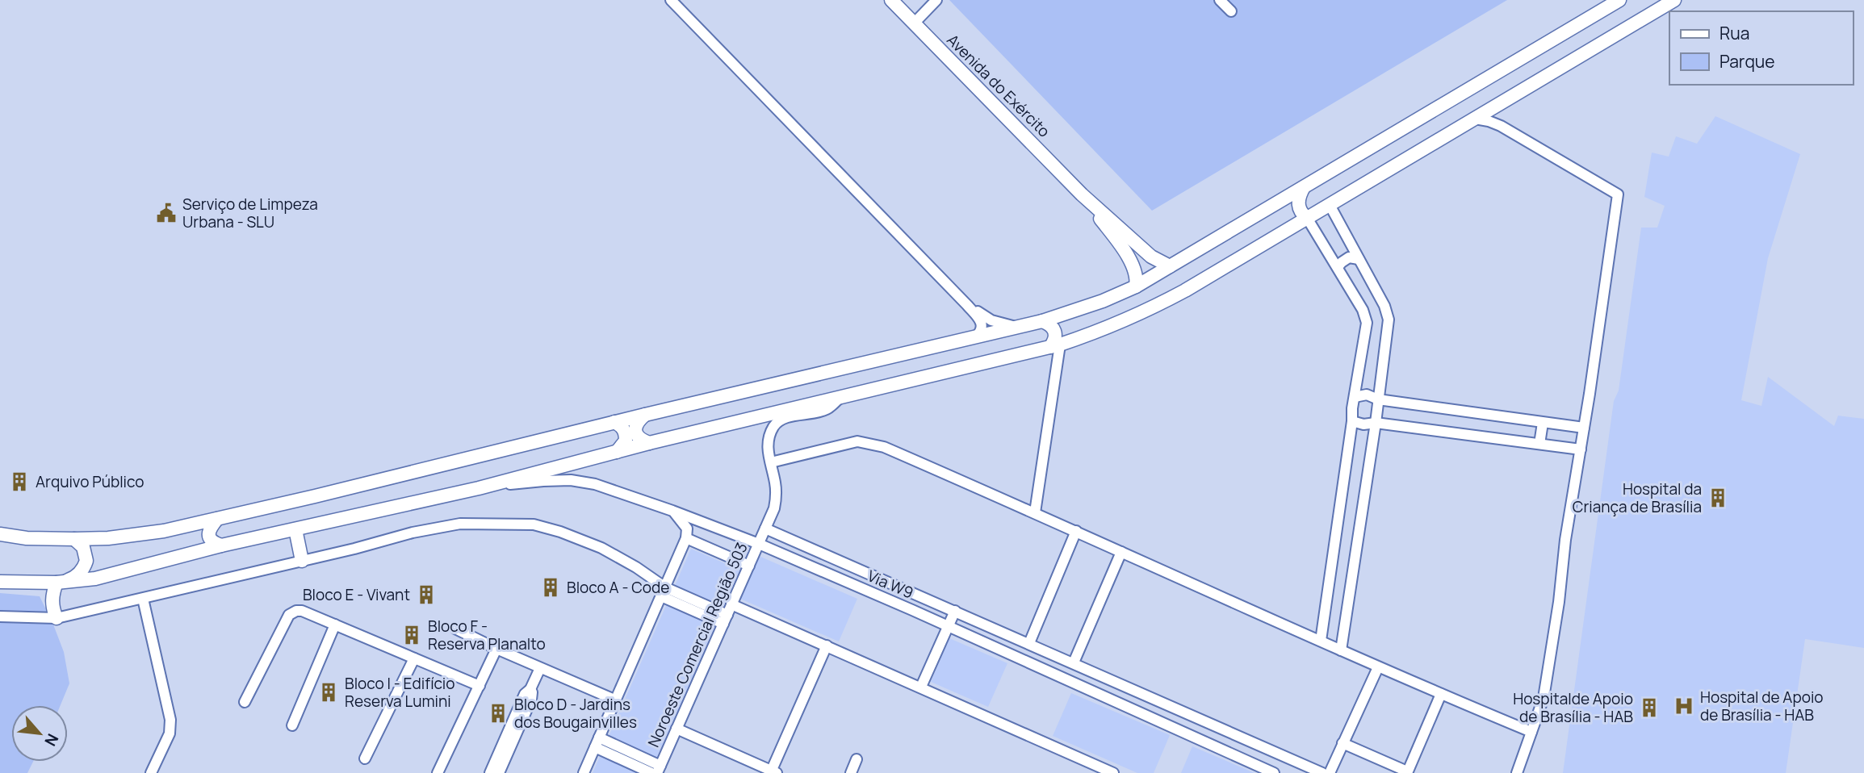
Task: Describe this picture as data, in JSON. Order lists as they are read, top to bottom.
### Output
{
  "streets": {
    "main road": ["Avenida do Exército"],
    "street": ["Via W9", "Noroeste Comercial Região 503"]
  },
  "crossings": [
    ["Via W9", "Noroeste Comercial Região 503"]
  ],
  "places": {
    "public building": ["Serviço de Limpeza Urbana - SLU"],
    "building": [
      "Arquivo Público",
      "Hospital da Criança de Brasília",
      "Bloco A - Code",
      "Bloco E - Vivant",
      "Bloco F - Reserva Planalto",
      "Bloco I - Edifício Reserva Lumini",
      "Hospitalde Apoio de Brasília - HAB",
      "Bloco D - Jardins dos Bougainvilles"
    ],
    "hospital": ["Hospital de Apoio de Brasília - HAB"]
  },
  "legend": ["Rua", "Parque"],
  "north": "bottom right"
}
